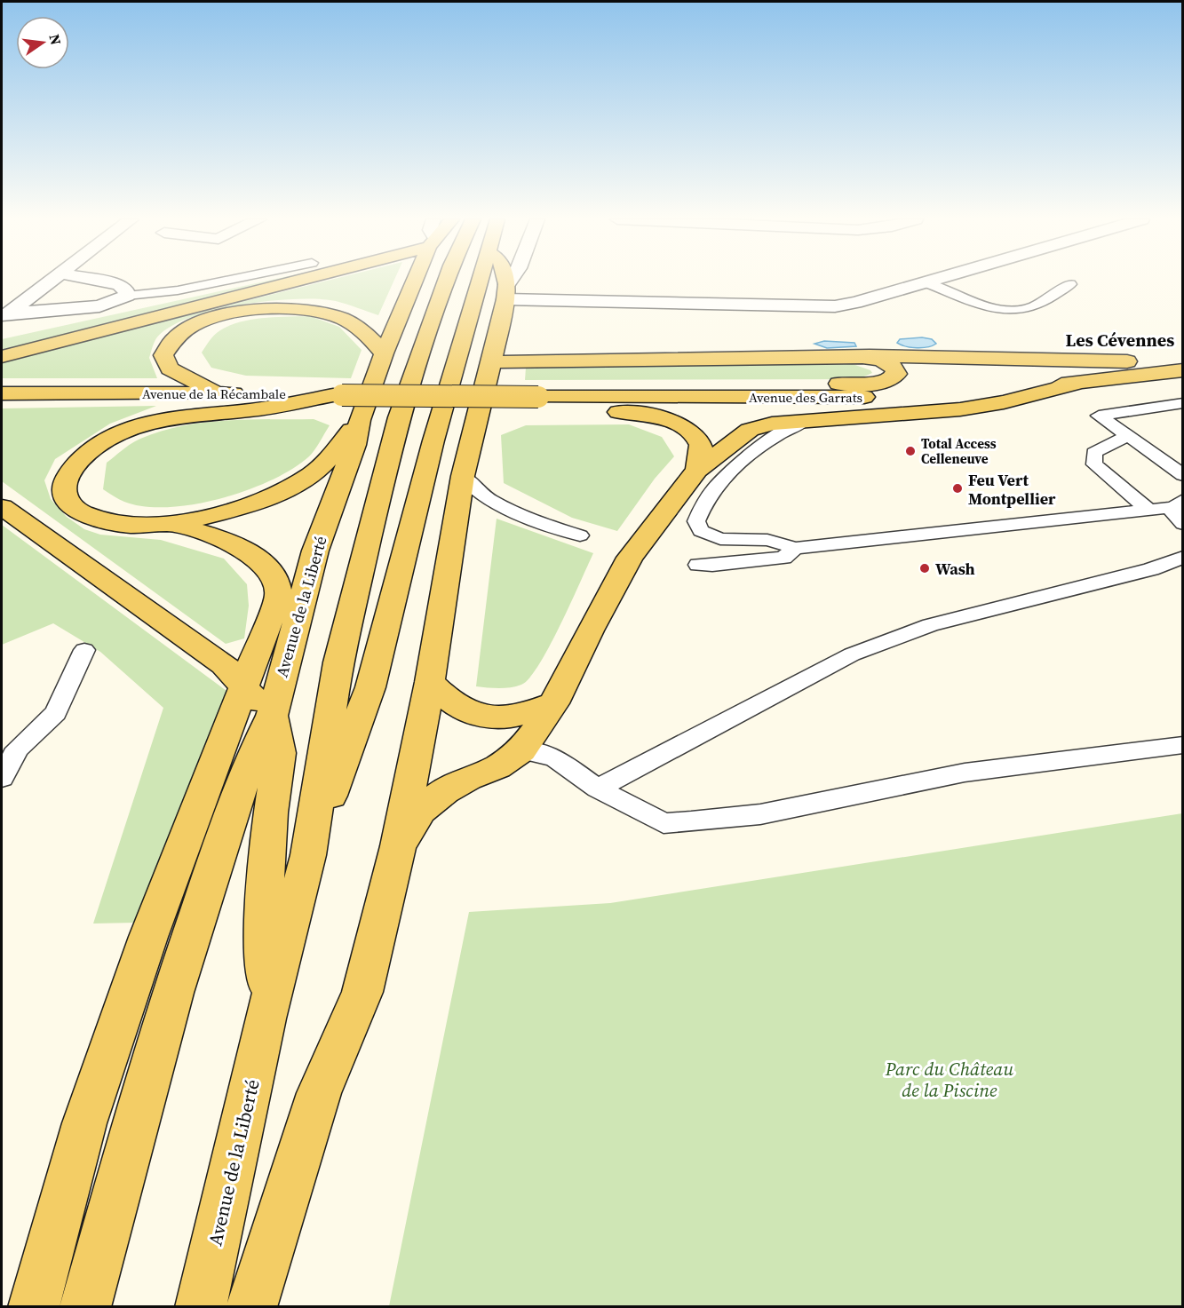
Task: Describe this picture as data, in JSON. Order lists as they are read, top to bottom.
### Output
{
  "streets": {
    "main road": ["Avenue de la Récambale", "Avenue des Garrats", "Avenue de la Liberté"]
  },
  "crossings": [
    ["Avenue de la Récambale", "Avenue des Garrats"]
  ],
  "districts": ["Les Cévennes"],
  "parks": ["Parc du Château de la Piscine"],
  "places": ["Total Access Celleneuve", "Feu Vert Montpellier", "Wash"],
  "north": "right"
}
